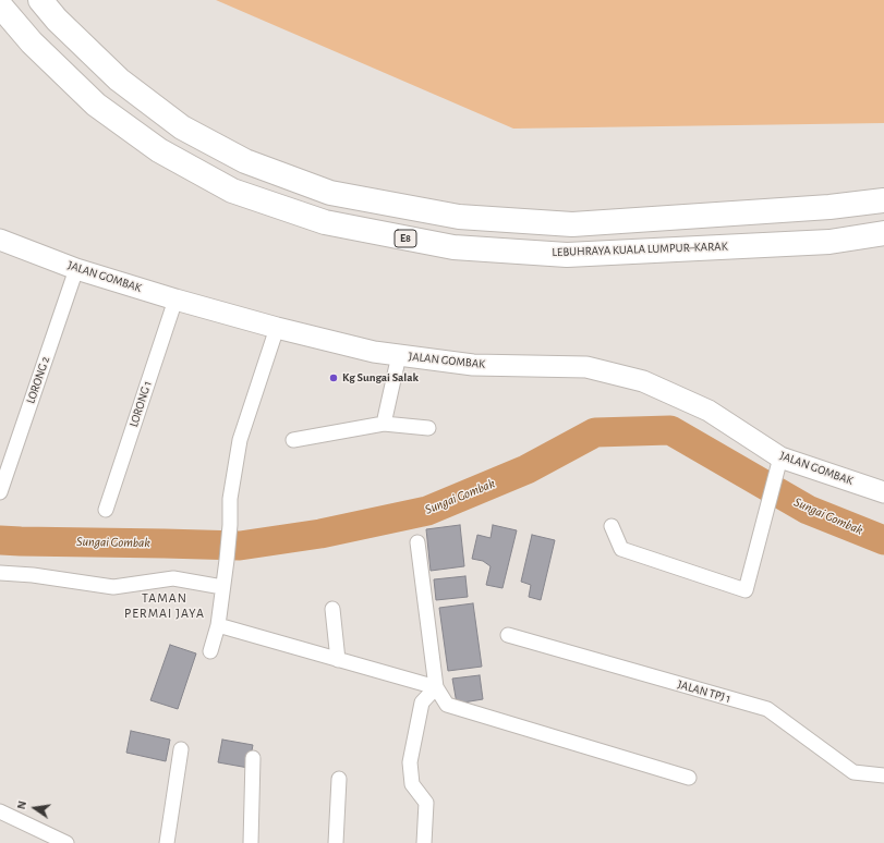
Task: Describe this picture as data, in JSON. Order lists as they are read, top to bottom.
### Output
{
  "streets": {
    "highway": ["E8", "LEBUHRAYA KUALA LUMPUR–KARAK"],
    "main road": ["JALAN GOMBAK"],
    "street": ["LORONG 2", "LORONG 1", "JALAN TPJ 1"]
  },
  "crossings": [
    ["JALAN GOMBAK", "LORONG 2"],
    ["JALAN GOMBAK", "LORONG 1"]
  ],
  "districts": ["TAMAN PERMAI JAYA"],
  "water": ["Sungai Gombak"],
  "places": ["Kg Sungai Salak"],
  "north": "left"
}
